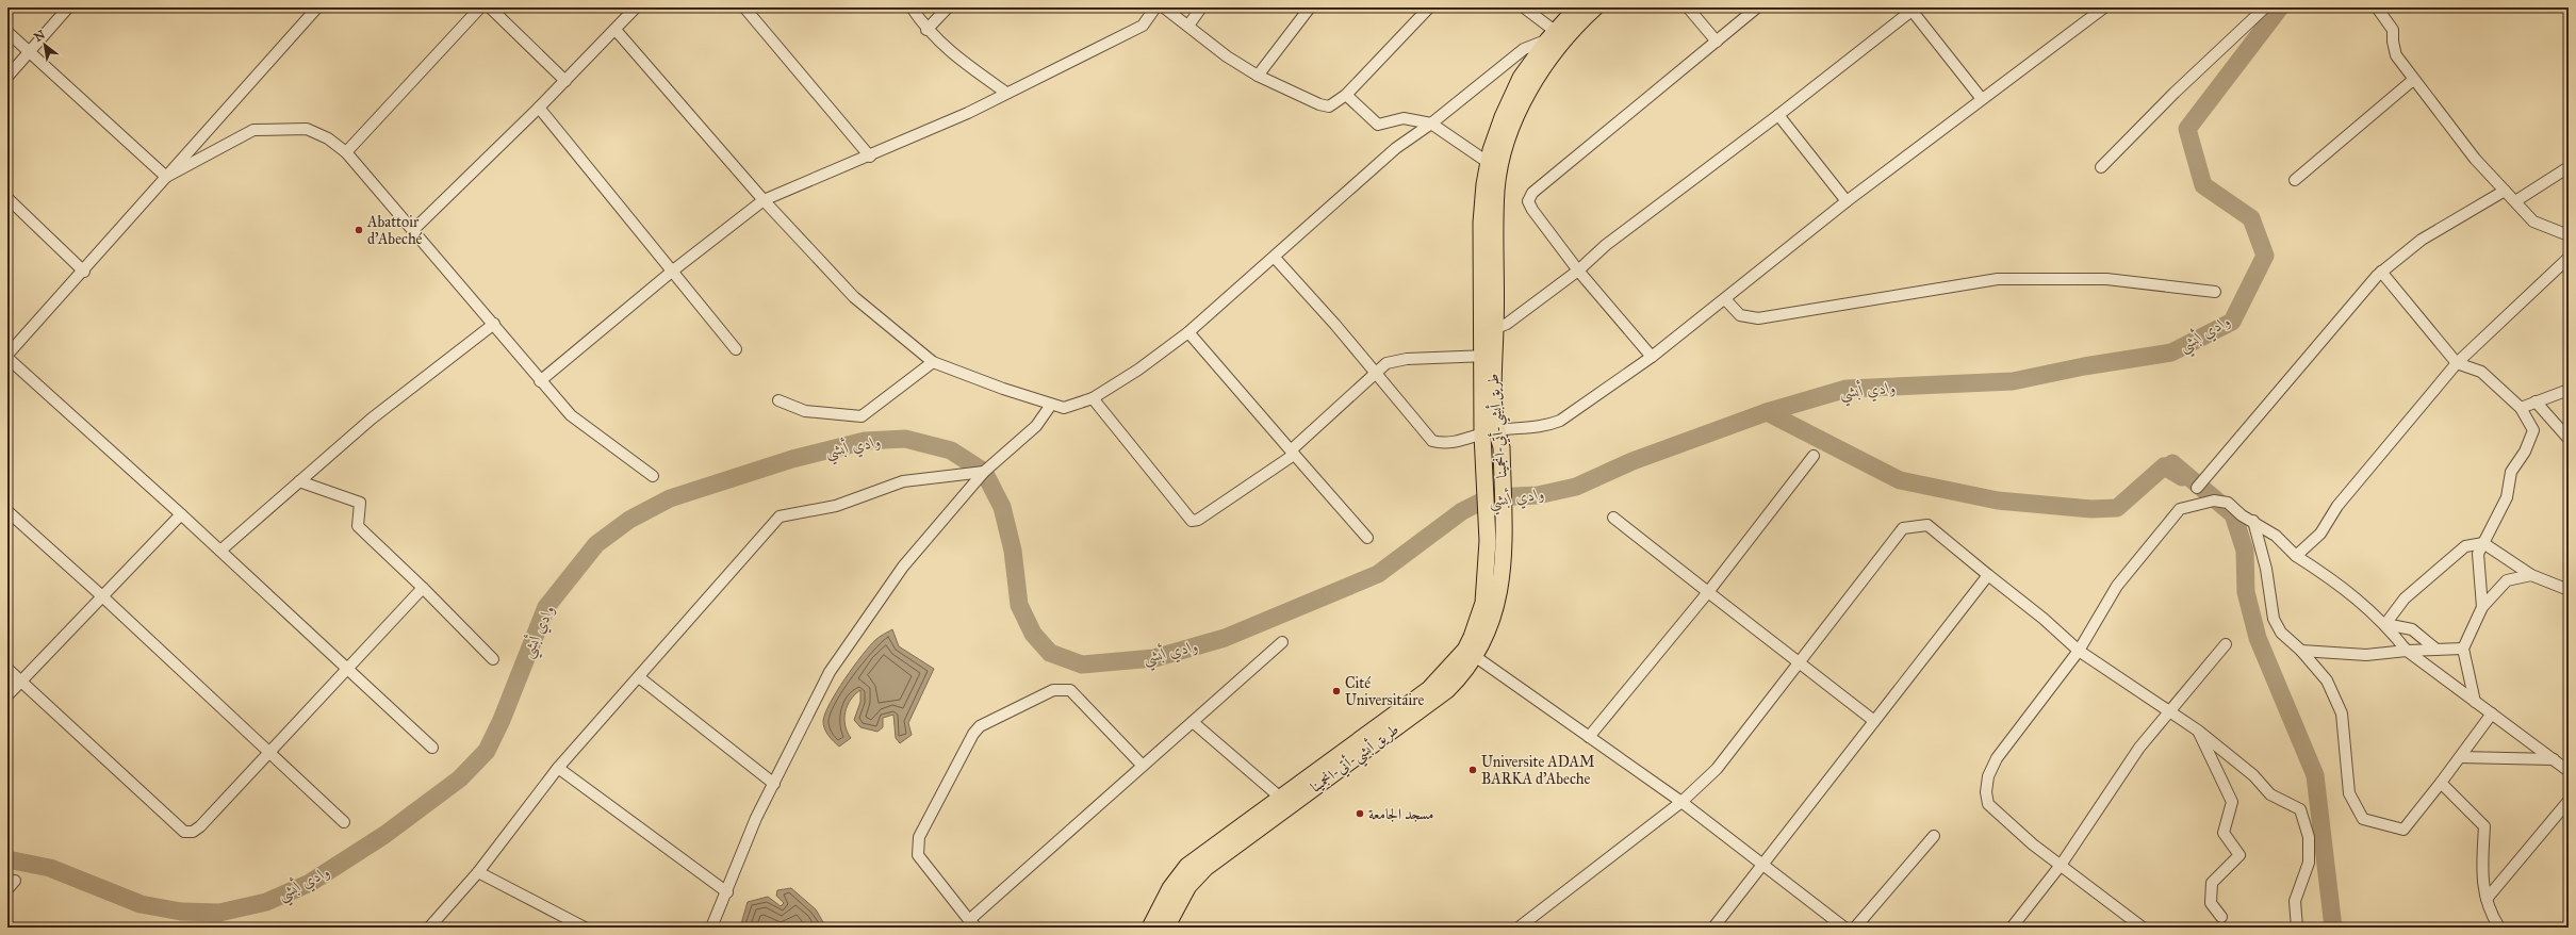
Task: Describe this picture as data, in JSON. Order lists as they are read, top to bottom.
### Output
{
  "streets": {
    "highway": ["طريق أبشي-أتي-انجمينا"]
  },
  "water": ["وادي أبشي"],
  "places": [
    "Abattoir d'Abeché",
    "Cité Universitaire",
    "Universite ADAM BARKA d'Abeche",
    "مسجد الجامعة"
  ],
  "north": "top left"
}
